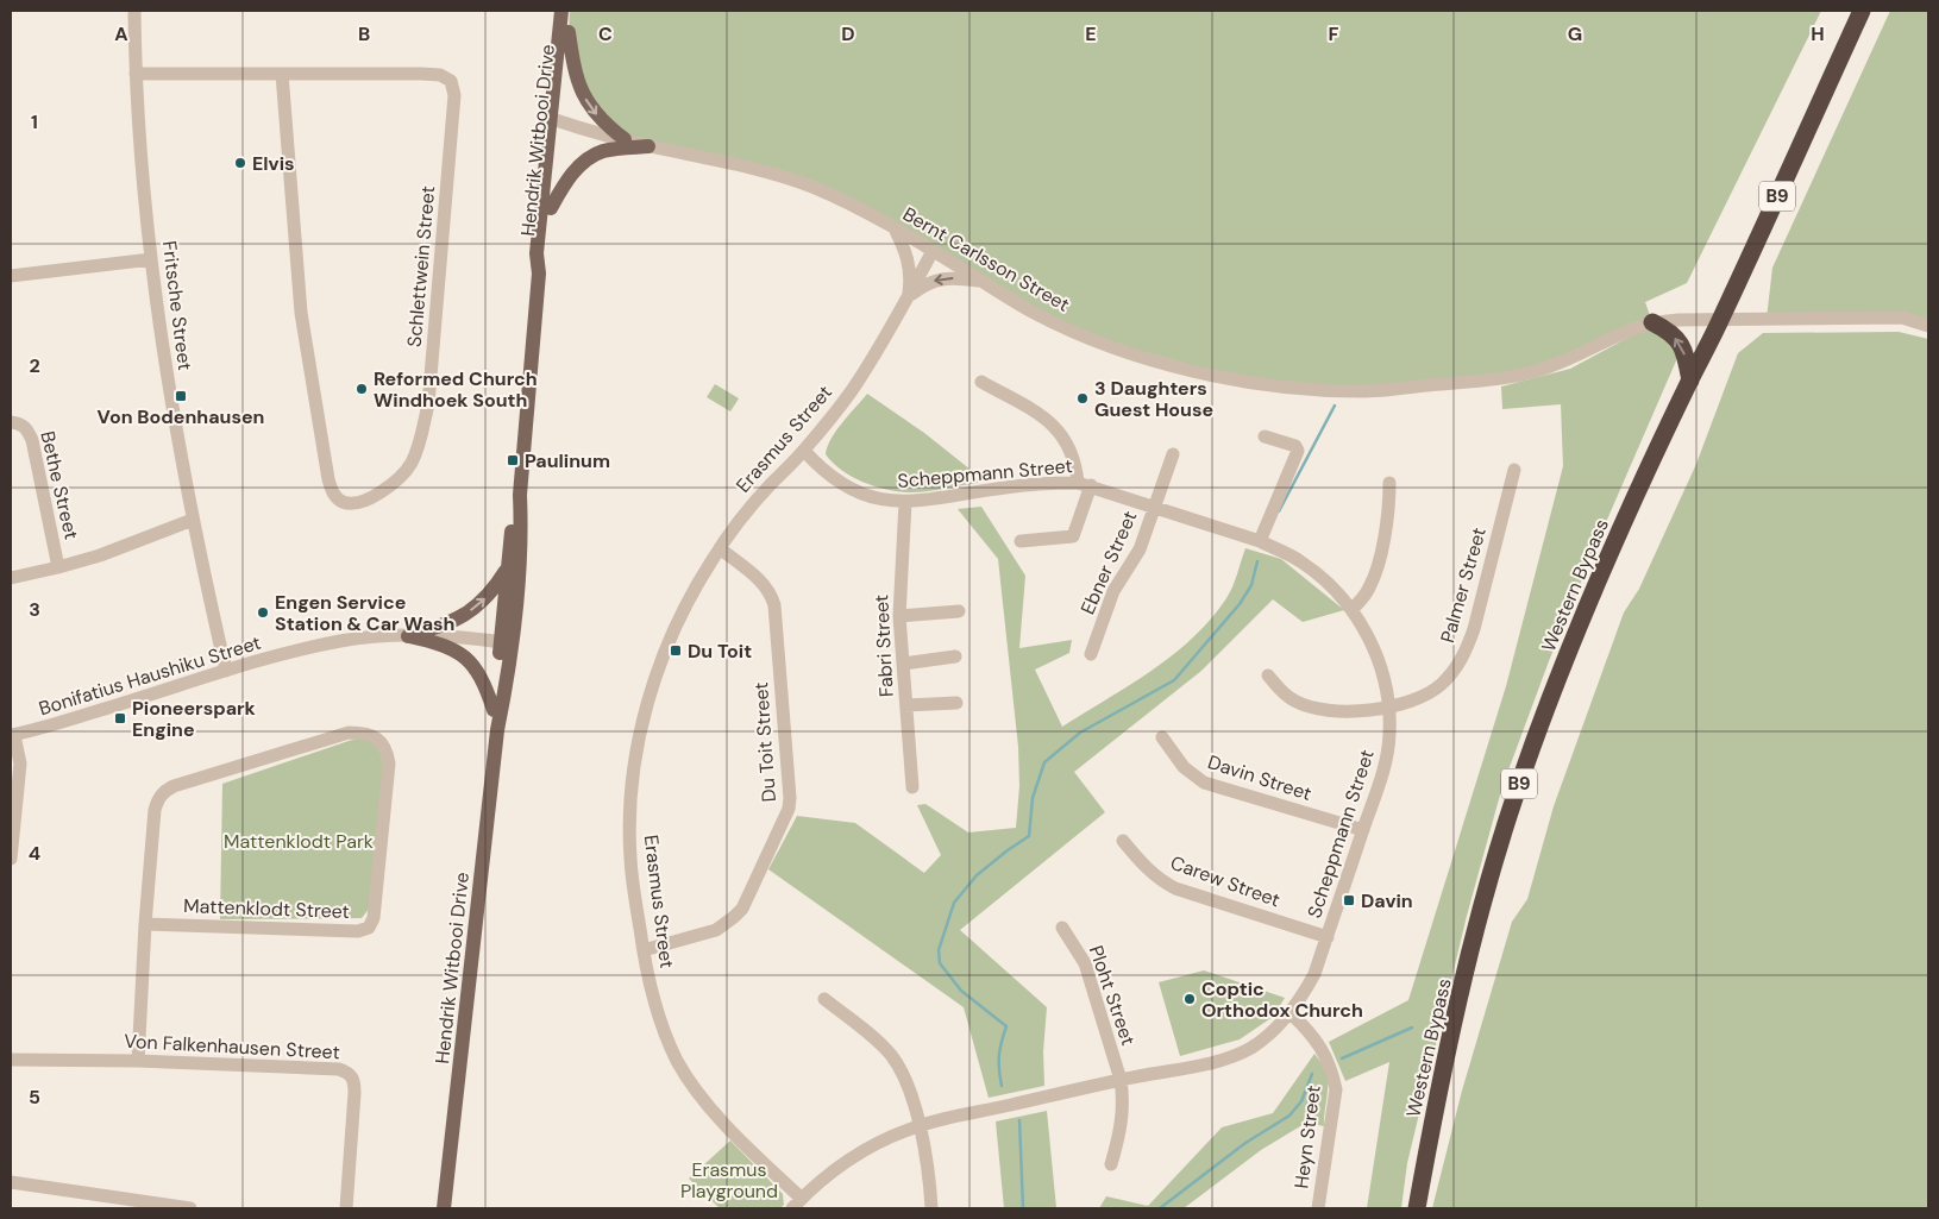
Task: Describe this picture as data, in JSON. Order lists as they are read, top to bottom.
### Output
{
  "streets": {
    "highway": ["B9", "Western Bypass"],
    "main road": ["Hendrik Witbooi Drive"],
    "street": [
      "Bernt Carlsson Street",
      "Schlettwein Street",
      "Fritsche Street",
      "Erasmus Street",
      "Scheppmann Street",
      "Bethe Street",
      "Ebner Street",
      "Palmer Street",
      "Fabri Street",
      "Bonifatius Haushiku Street",
      "Du Toit Street",
      "Davin Street",
      "Carew Street",
      "Mattenklodt Street",
      "Ploht Street",
      "Von Falkenhausen Street",
      "Heyn Street"
    ]
  },
  "crossings": [
    ["Hendrik Witbooi Drive", "Bernt Carlsson Street"],
    ["Hendrik Witbooi Drive", "Bonifatius Haushiku Street"],
    ["Bernt Carlsson Street", "Erasmus Street"],
    ["Bernt Carlsson Street", "Western Bypass"],
    ["Schlettwein Street", "Fritsche Street"],
    ["Fritsche Street", "Bonifatius Haushiku Street"],
    ["Erasmus Street", "Scheppmann Street"],
    ["Erasmus Street", "Du Toit Street"],
    ["Scheppmann Street", "Ebner Street"],
    ["Scheppmann Street", "Palmer Street"],
    ["Scheppmann Street", "Fabri Street"],
    ["Scheppmann Street", "Davin Street"],
    ["Scheppmann Street", "Carew Street"],
    ["Scheppmann Street", "Ploht Street"],
    ["Scheppmann Street", "Heyn Street"],
    ["Mattenklodt Street", "Von Falkenhausen Street"]
  ],
  "parks": ["Mattenklodt Park", "Erasmus Playground"],
  "places": {
    "other": [
      "Elvis",
      "Reformed Church Windhoek South",
      "3 Daughters Guest House",
      "Engen Service Station & Car Wash",
      "Coptic Orthodox Church"
    ],
    "transit": [
      "Von Bodenhausen",
      "Paulinum",
      "Du Toit",
      "Pioneerspark Engine",
      "Davin"
    ]
  },
  "grid": {
    "columns": [
      "A",
      "B",
      "C",
      "D",
      "E",
      "F",
      "G",
      "H"
    ],
    "rows": [
      "1",
      "2",
      "3",
      "4",
      "5"
    ]
  }
}
